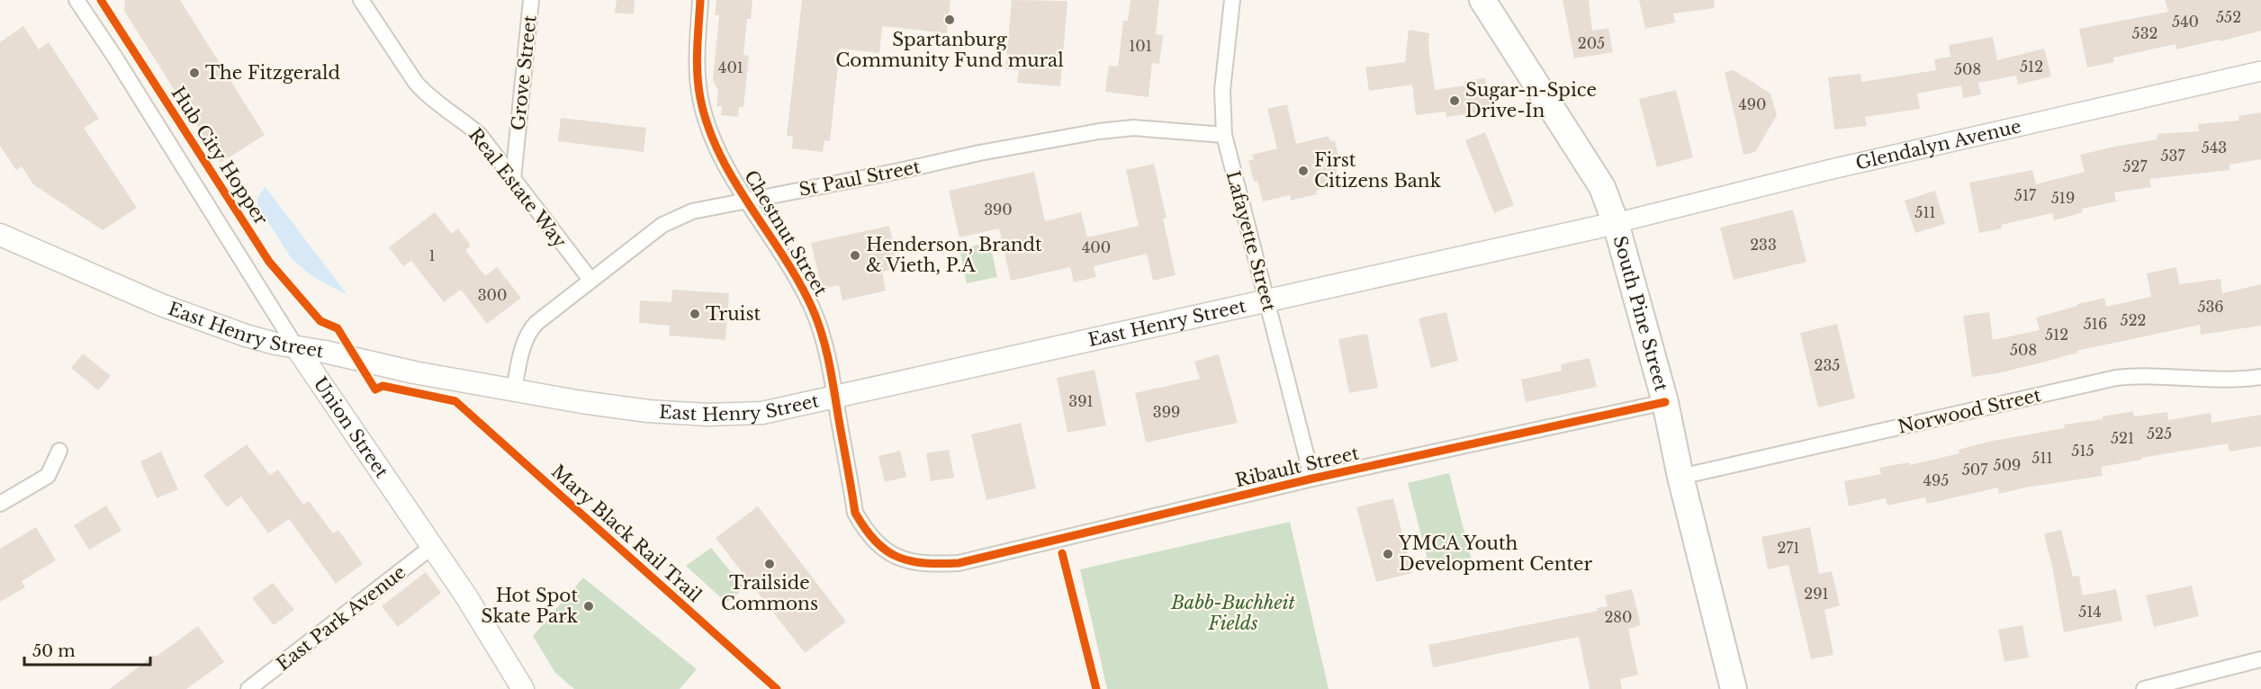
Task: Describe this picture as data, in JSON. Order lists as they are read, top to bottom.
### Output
{
  "streets": {
    "highway": ["South Pine Street"],
    "main road": ["East Henry Street", "Union Street"],
    "street": [
      "Grove Street",
      "Glendalyn Avenue",
      "St Paul Street",
      "Real Estate Way",
      "Chestnut Street",
      "Lafayette Street",
      "Norwood Street",
      "Ribault Street",
      "East Park Avenue"
    ],
    "cycle path": ["Hub City Hopper"]
  },
  "crossings": [
    ["Grove Street", "Real Estate Way"],
    ["Glendalyn Avenue", "South Pine Street"],
    ["Glendalyn Avenue", "East Henry Street"],
    ["St Paul Street", "Real Estate Way"],
    ["St Paul Street", "Chestnut Street"],
    ["St Paul Street", "Lafayette Street"],
    ["St Paul Street", "East Henry Street"],
    ["Chestnut Street", "East Henry Street"],
    ["Chestnut Street", "Ribault Street"],
    ["Lafayette Street", "East Henry Street"],
    ["Lafayette Street", "Ribault Street"],
    ["South Pine Street", "East Henry Street"],
    ["South Pine Street", "Norwood Street"],
    ["South Pine Street", "Ribault Street"],
    ["East Henry Street", "Union Street"],
    ["Union Street", "East Park Avenue"]
  ],
  "parks": ["Babb-Buchheit Fields"],
  "places": [
    "Spartanburg Community Fund mural",
    "The Fitzgerald",
    "Sugar-n-Spice Drive-In",
    "First Citizens Bank",
    "Henderson, Brandt & Vieth, P.A",
    "Truist",
    "YMCA Youth Development Center",
    "Trailside Commons",
    "Hot Spot Skate Park"
  ],
  "house_numbers": [
    "552",
    "540",
    "532",
    "205",
    "101",
    "512",
    "401",
    "508",
    "490",
    "543",
    "537",
    "527",
    "517",
    "519",
    "390",
    "511",
    "233",
    "400",
    "1",
    "300",
    "536",
    "522",
    "516",
    "512",
    "508",
    "235",
    "391",
    "399",
    "525",
    "521",
    "515",
    "511",
    "509",
    "507",
    "495",
    "271",
    "291",
    "514",
    "280"
  ],
  "scale_bar": "50 m"
}
